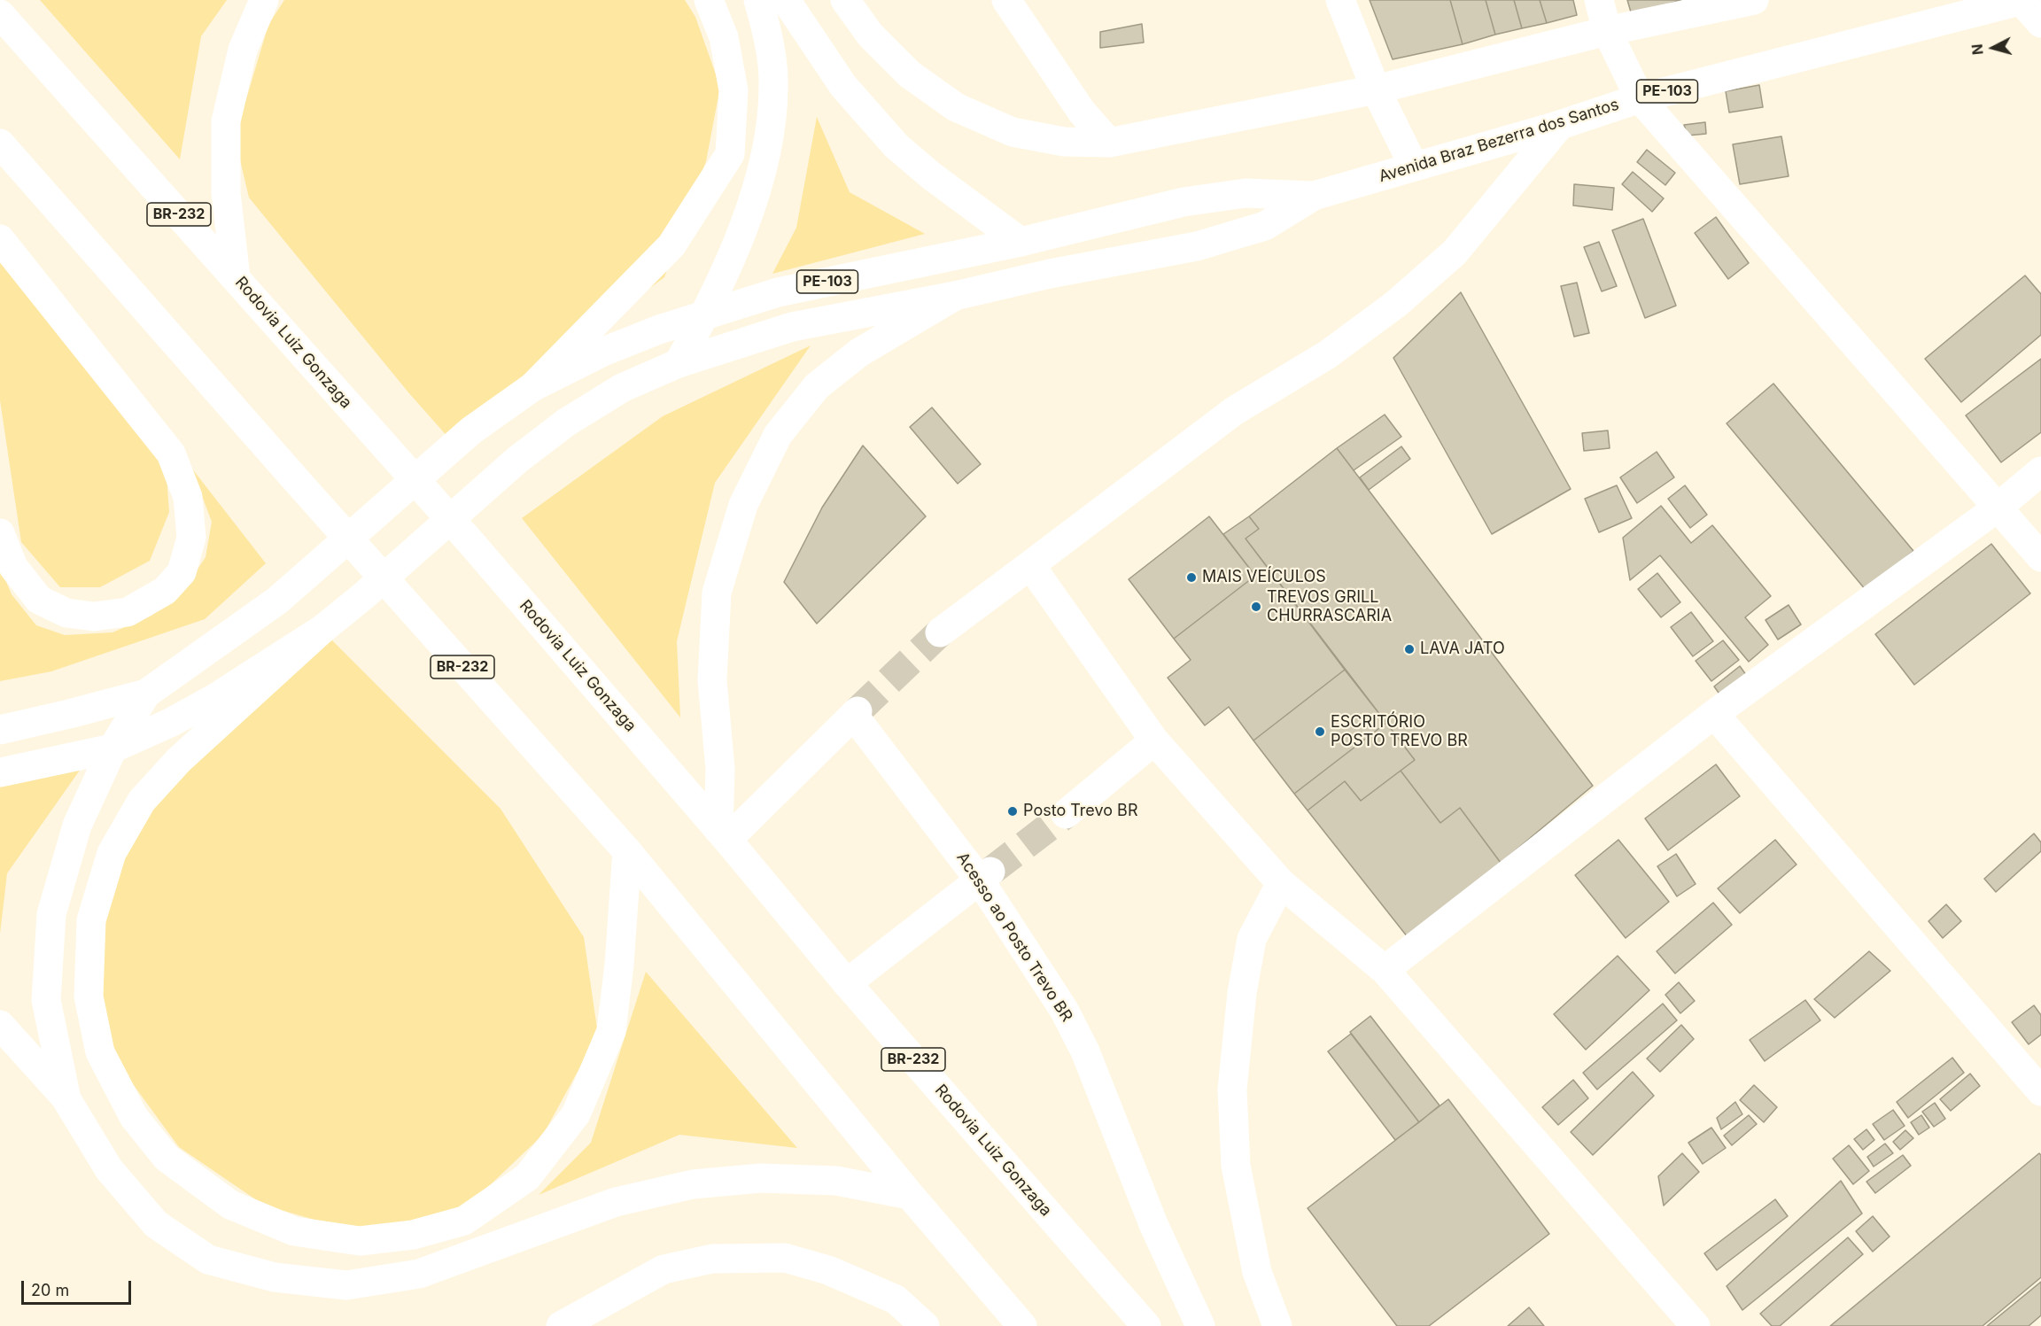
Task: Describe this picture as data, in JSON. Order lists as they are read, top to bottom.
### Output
{
  "streets": {
    "main road": [
      "PE-103",
      "Avenida Braz Bezerra dos Santos",
      "BR-232",
      "Rodovia Luiz Gonzaga",
      "Acesso ao Posto Trevo BR"
    ]
  },
  "crossings": [
    ["PE-103", "Avenida Braz Bezerra dos Santos"],
    ["Rodovia Luiz Gonzaga", "Acesso ao Posto Trevo BR"]
  ],
  "places": [
    "MAIS VEÍCULOS",
    "TREVOS GRILL CHURRASCARIA",
    "LAVA JATO",
    "ESCRITÓRIO POSTO TREVO BR",
    "Posto Trevo BR"
  ],
  "scale_bar": "20 m",
  "north": "left"
}
